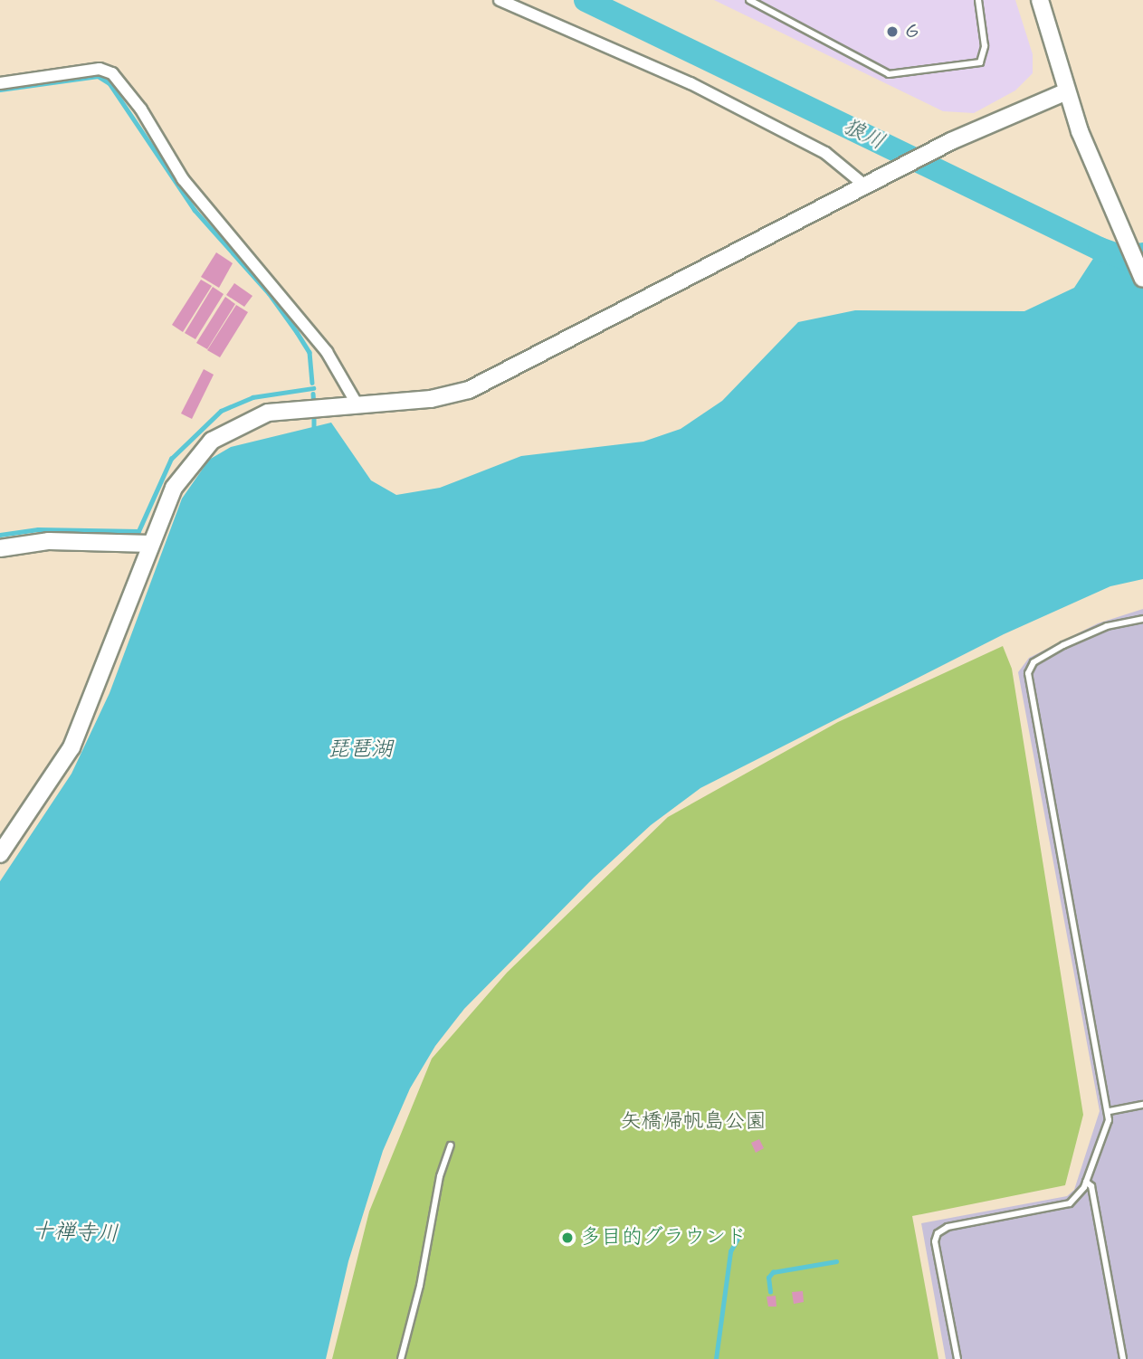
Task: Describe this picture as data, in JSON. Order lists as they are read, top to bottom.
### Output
{
  "water": ["狼川", "琵琶湖", "十禅寺川"],
  "parks": ["矢橋帰帆島公園"],
  "places": ["G", "多目的グラウンド"]
}
